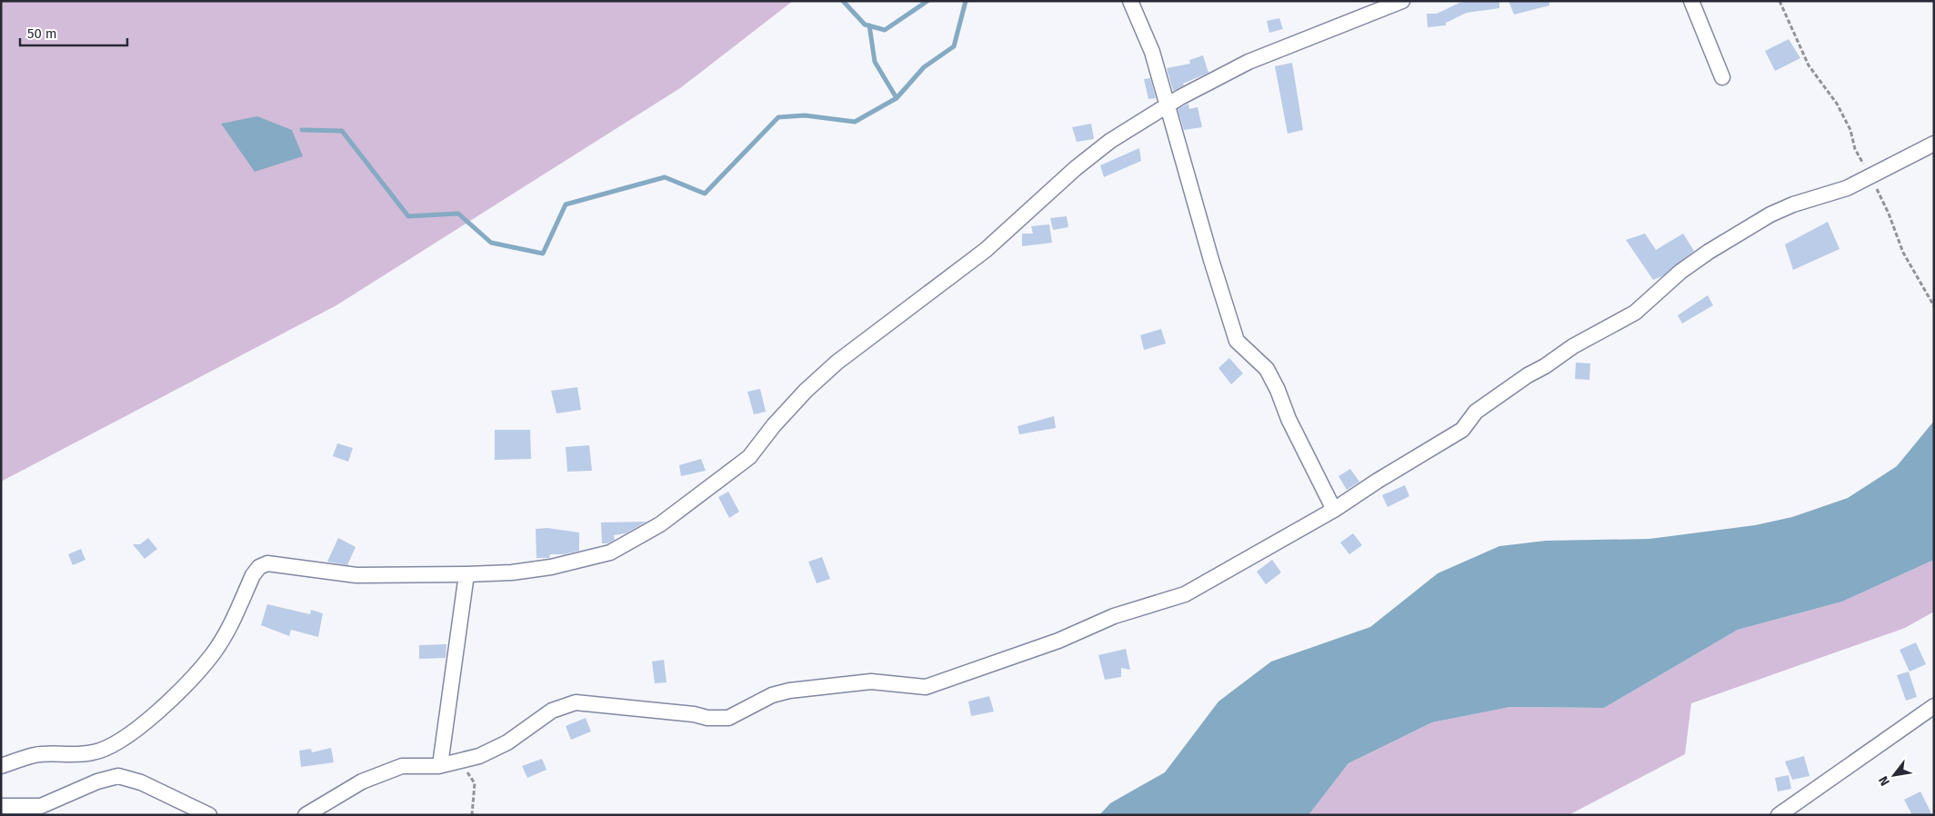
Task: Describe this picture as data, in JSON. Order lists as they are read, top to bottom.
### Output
{
  "scale_bar": "50 m",
  "north": "bottom left"
}
